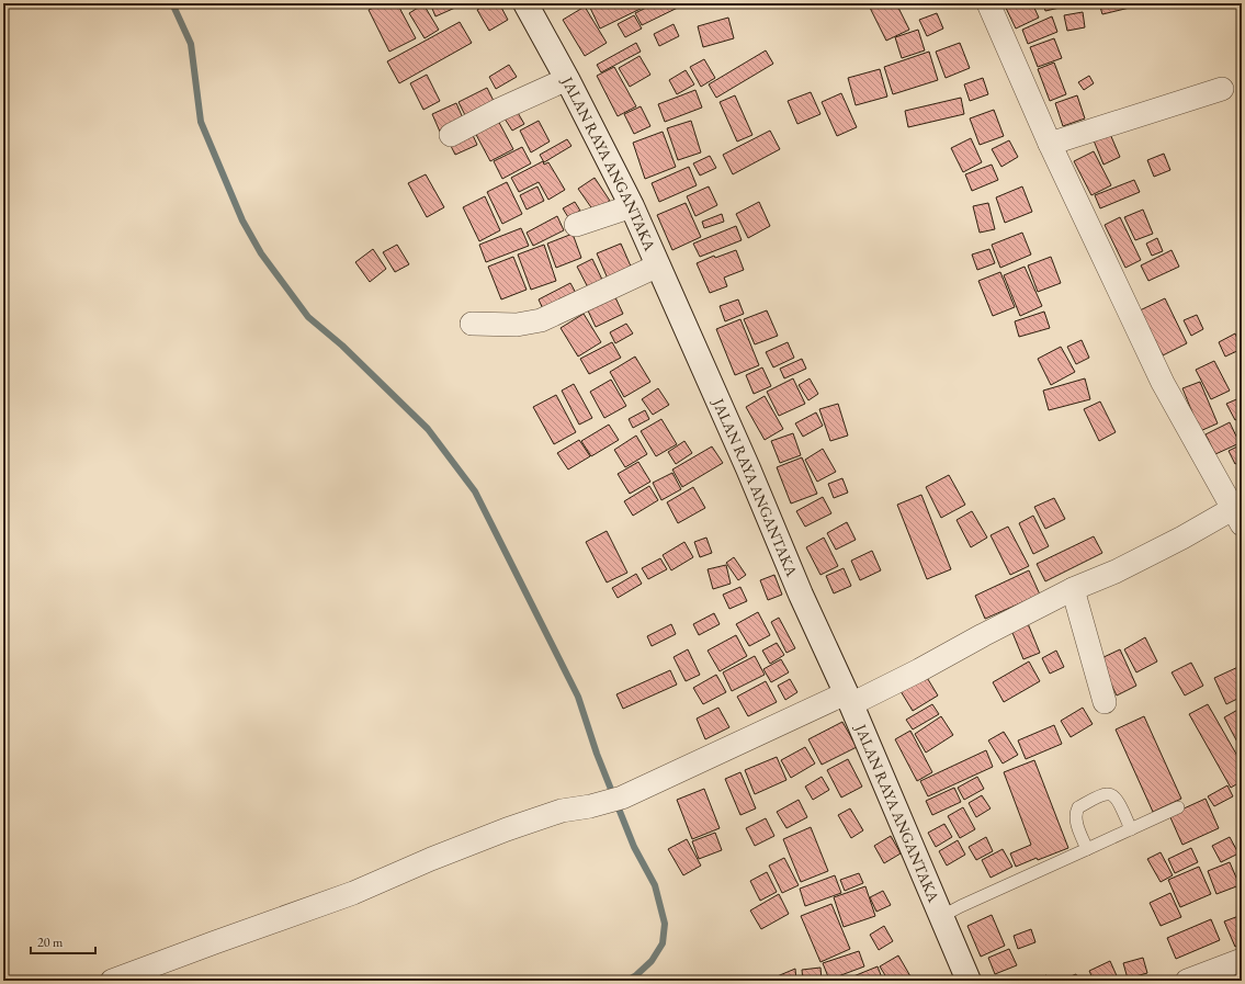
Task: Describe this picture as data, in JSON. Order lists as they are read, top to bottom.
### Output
{
  "streets": {
    "main road": ["JALAN RAYA ANGANTAKA"]
  },
  "scale_bar": "20 m"
}
